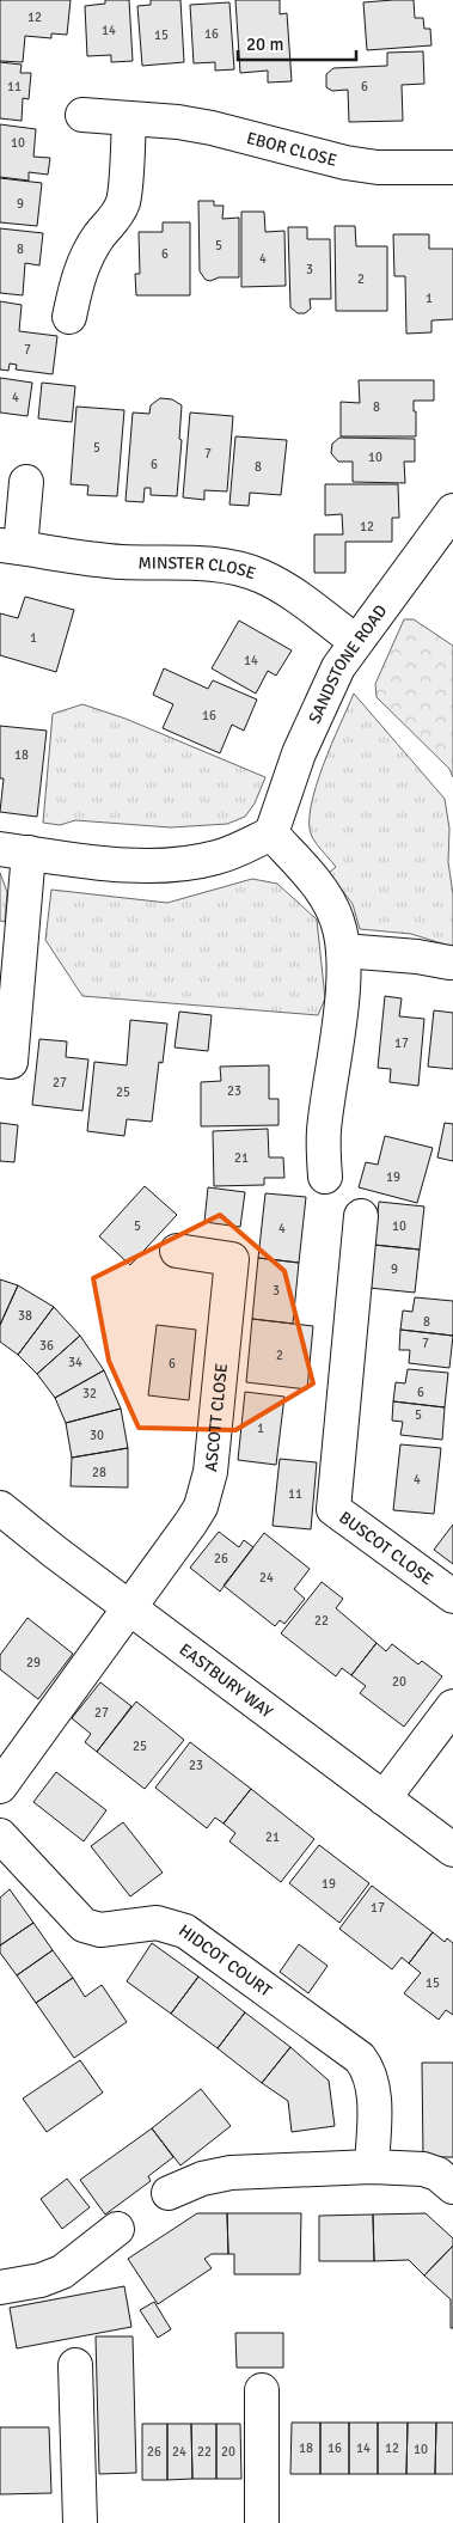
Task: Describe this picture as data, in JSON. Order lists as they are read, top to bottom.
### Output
{
  "streets": {
    "street": [
      "EBOR CLOSE",
      "MINSTER CLOSE",
      "SANDSTONE ROAD",
      "ASCOTT CLOSE",
      "BUSCOT CLOSE",
      "EASTBURY WAY",
      "HIDCOT COURT"
    ]
  },
  "crossings": [
    ["MINSTER CLOSE", "SANDSTONE ROAD"],
    ["ASCOTT CLOSE", "EASTBURY WAY"]
  ],
  "house_numbers": [
    "12",
    "14",
    "16",
    "15",
    "11",
    "6",
    "10",
    "9",
    "5",
    "8",
    "6",
    "4",
    "3",
    "2",
    "1",
    "7",
    "4",
    "8",
    "5",
    "7",
    "10",
    "6",
    "8",
    "12",
    "1",
    "14",
    "16",
    "18",
    "17",
    "27",
    "23",
    "25",
    "21",
    "19",
    "5",
    "10",
    "4",
    "9",
    "3",
    "38",
    "8",
    "7",
    "36",
    "2",
    "34",
    "6",
    "6",
    "32",
    "5",
    "1",
    "30",
    "28",
    "4",
    "11",
    "26",
    "24",
    "22",
    "29",
    "20",
    "27",
    "25",
    "23",
    "21",
    "19",
    "17",
    "15",
    "18",
    "16",
    "14",
    "12",
    "10",
    "26",
    "24",
    "22",
    "20"
  ],
  "scale_bar": "20 m"
}
